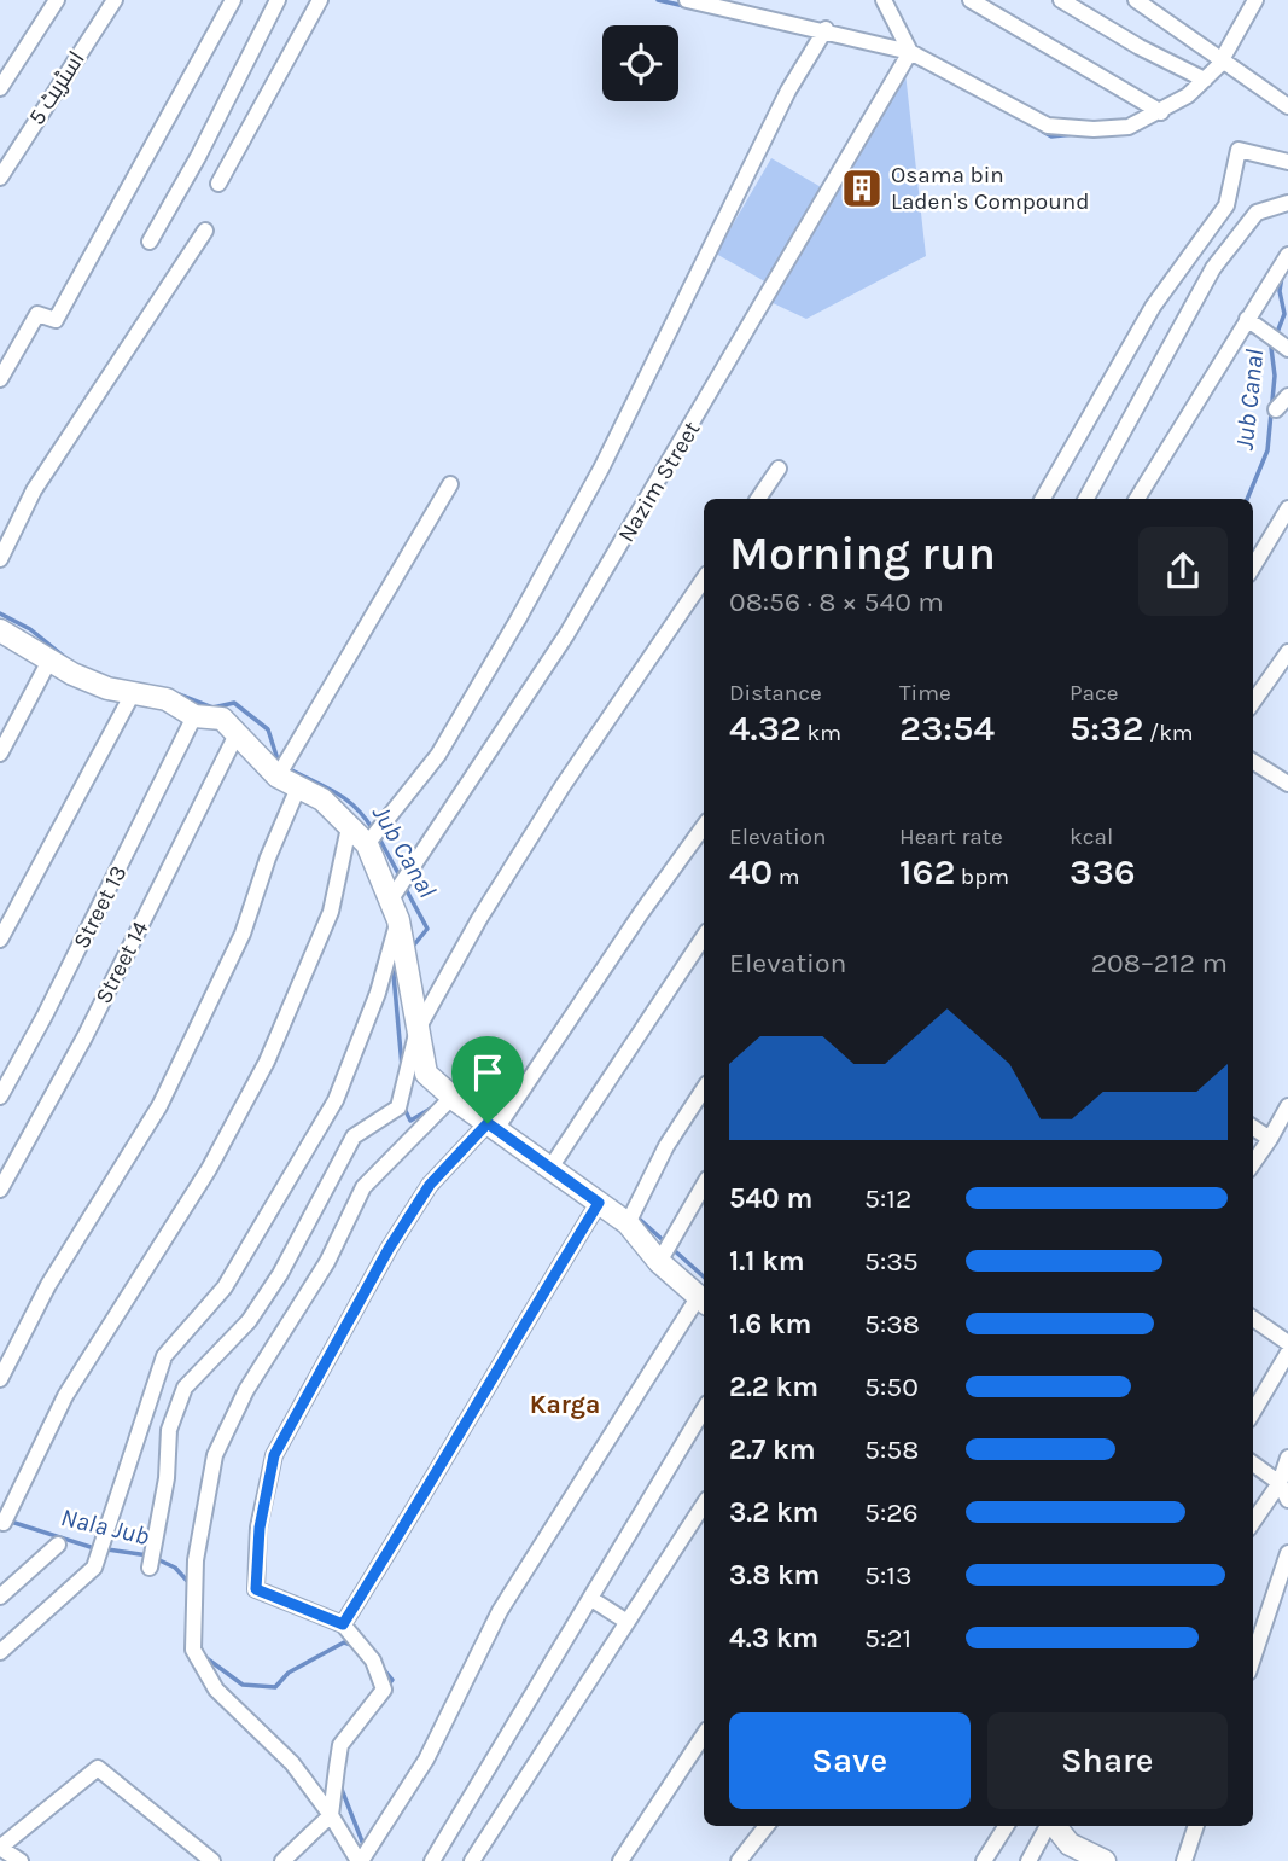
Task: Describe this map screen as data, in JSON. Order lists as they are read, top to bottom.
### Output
{
  "streets": {
    "street": [
      "اسٹریٹ 5",
      "Nazim Street",
      "Street 13",
      "Street 14"
    ]
  },
  "districts": ["Karga"],
  "water": ["Jub Canal", "Nala Jub"],
  "places": {
    "building": ["Osama bin Laden's Compound"]
  },
  "page": {
    "heading": ["Morning run", "08:56 · 8 × 540 m"],
    "stats": [
      ["Distance", "4.32 km"],
      ["Time", "23:54"],
      ["Pace", "5:32 /km"],
      ["Elevation", "40 m"],
      ["Heart rate", "162 bpm"],
      ["kcal", "336"]
    ],
    "chart": ["Elevation", "208–212 m"],
    "list": [
      {
        "name": "540 m",
        "note": "5:12"
      },
      {
        "name": "1.1 km",
        "note": "5:35"
      },
      {
        "name": "1.6 km",
        "note": "5:38"
      },
      {
        "name": "2.2 km",
        "note": "5:50"
      },
      {
        "name": "2.7 km",
        "note": "5:58"
      },
      {
        "name": "3.2 km",
        "note": "5:26"
      },
      {
        "name": "3.8 km",
        "note": "5:13"
      },
      {
        "name": "4.3 km",
        "note": "5:21"
      }
    ],
    "buttons": ["Save", "Share"]
  }
}
